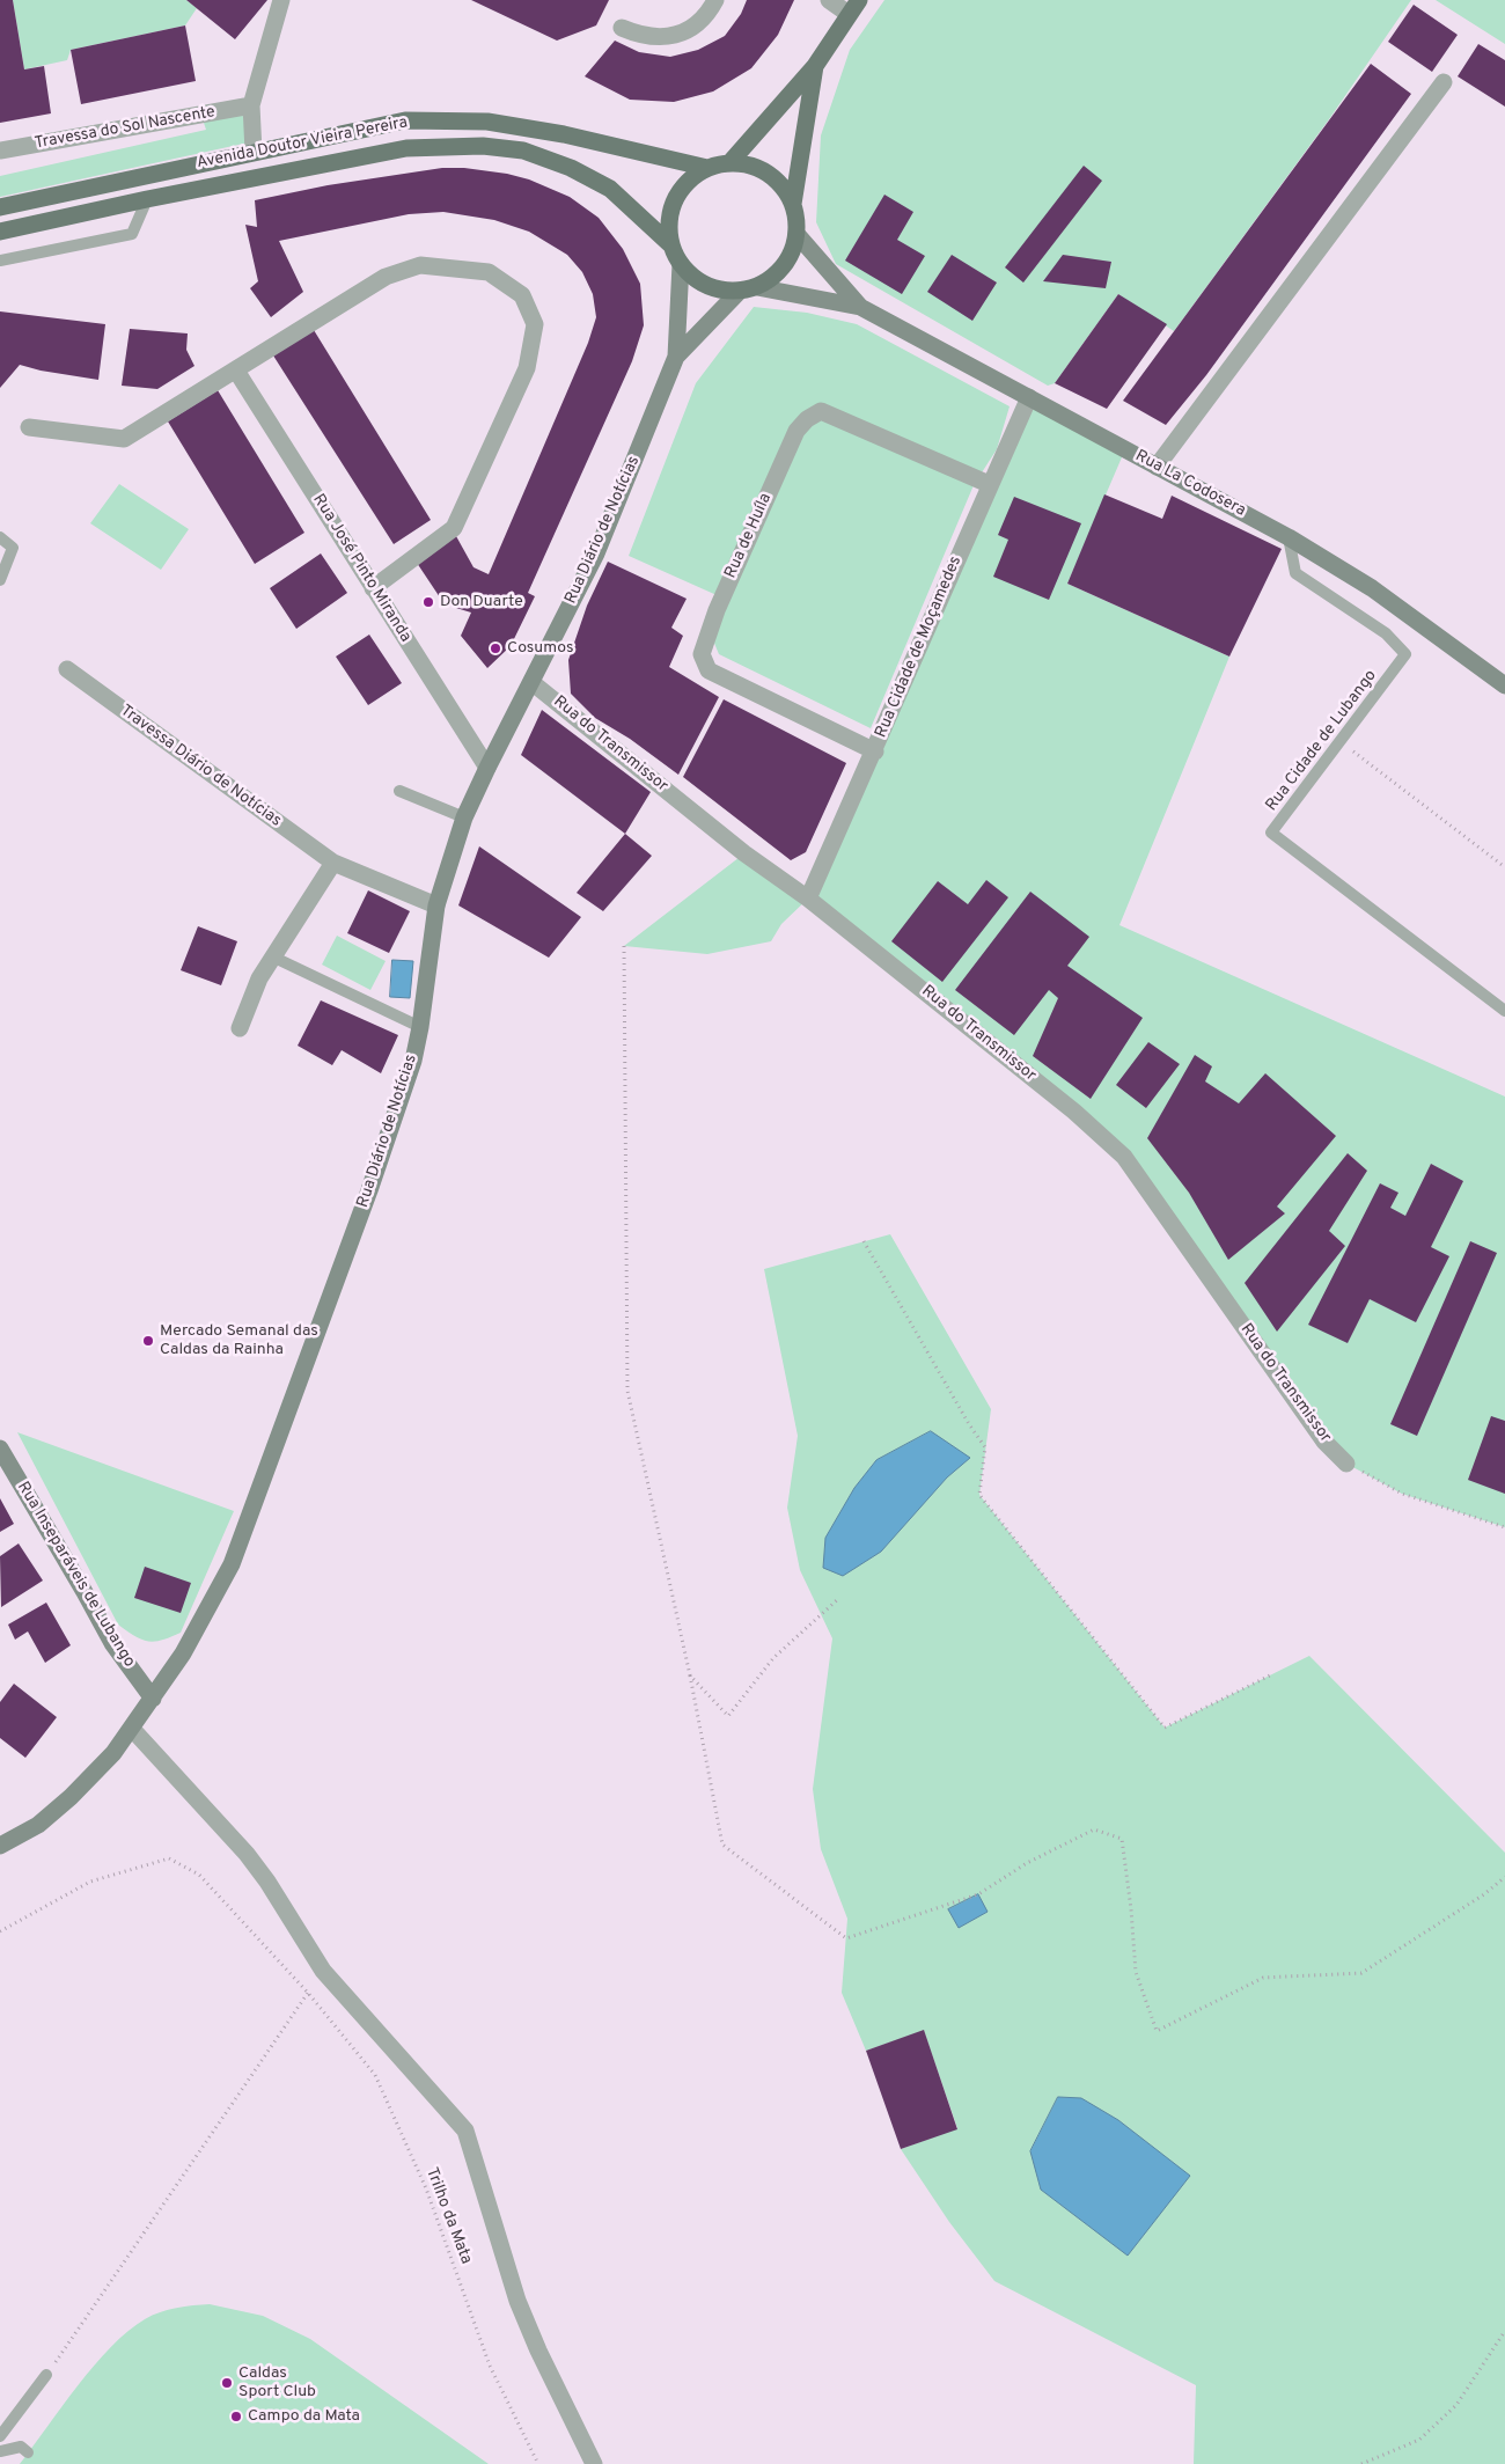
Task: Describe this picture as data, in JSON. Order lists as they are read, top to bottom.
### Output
{
  "streets": {
    "main road": [
      "Avenida Doutor Vieira Pereira",
      "Rua La Codosera",
      "Rua Diário de Notícias",
      "Rua Inseparáveis de Lubango"
    ],
    "street": [
      "Travessa do Sol Nascente",
      "Rua de Huíla",
      "Rua José Pinto Miranda",
      "Rua Cidade de Moçamedes",
      "Rua do Transmissor",
      "Travessa Diário de Notícias"
    ],
    "lane": ["Rua Cidade de Lubango"],
    "path": ["Trilho da Mata"]
  },
  "crossings": [
    ["Avenida Doutor Vieira Pereira", "Rua La Codosera"],
    ["Rua La Codosera", "Rua Cidade de Moçamedes"],
    ["Rua La Codosera", "Rua Cidade de Lubango"],
    ["Rua Diário de Notícias", "Rua José Pinto Miranda"],
    ["Rua Diário de Notícias", "Rua do Transmissor"],
    ["Rua Diário de Notícias", "Travessa Diário de Notícias"],
    ["Rua Diário de Notícias", "Rua Inseparáveis de Lubango"],
    ["Rua de Huíla", "Rua Cidade de Moçamedes"],
    ["Rua Cidade de Moçamedes", "Rua do Transmissor"]
  ],
  "places": [
    "Don Duarte",
    "Cosumos",
    "Mercado Semanal das Caldas da Rainha",
    "Caldas Sport Club",
    "Campo da Mata"
  ]
}
